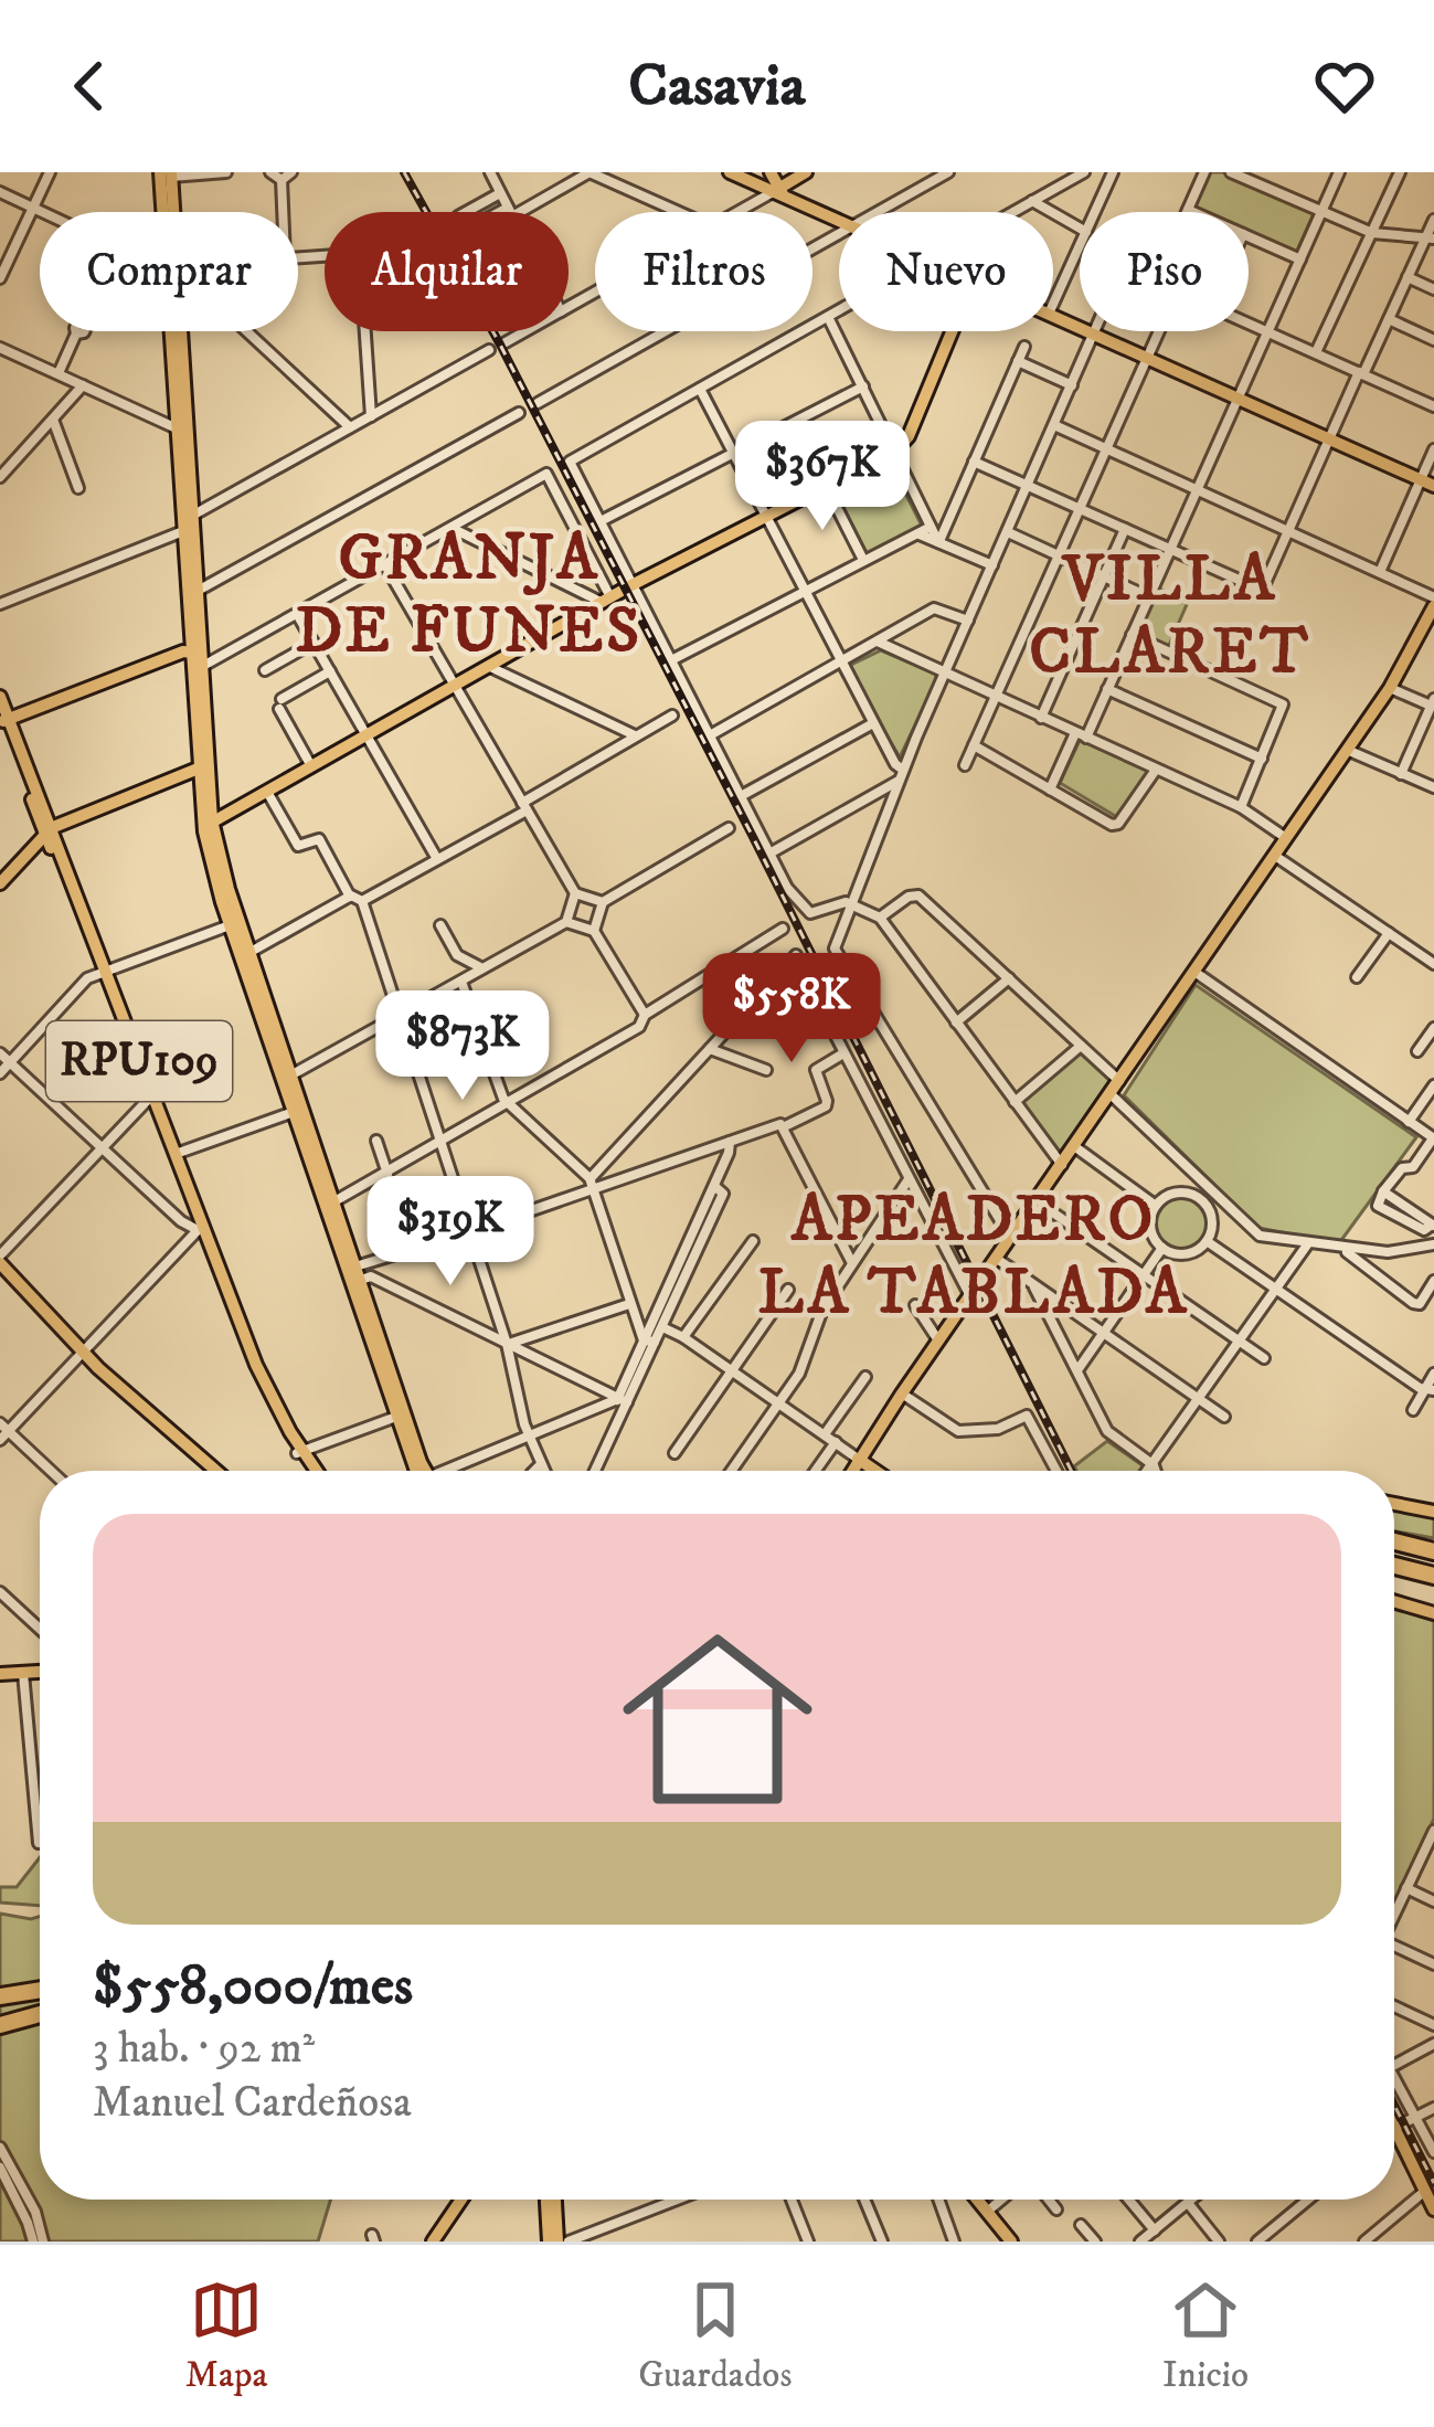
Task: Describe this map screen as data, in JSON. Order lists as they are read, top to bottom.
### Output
{
  "streets": {
    "main road": ["RPU109"]
  },
  "districts": ["GRANJA DE FUNES", "VILLA CLARET", "APEADERO LA TABLADA"],
  "page": {
    "header": "Casavia",
    "chip": [
      "Comprar",
      "Alquilar",
      "Filtros",
      "Nuevo",
      "Piso"
    ],
    "price": [
      "$367K",
      "$558K",
      "$873K",
      "$319K"
    ],
    "list": [
      {
        "name": "$558,000/mes",
        "note": "3 hab. · 92 m² · Manuel Cardeñosa"
      }
    ],
    "tabs": ["Mapa", "Guardados", "Inicio"]
  }
}
